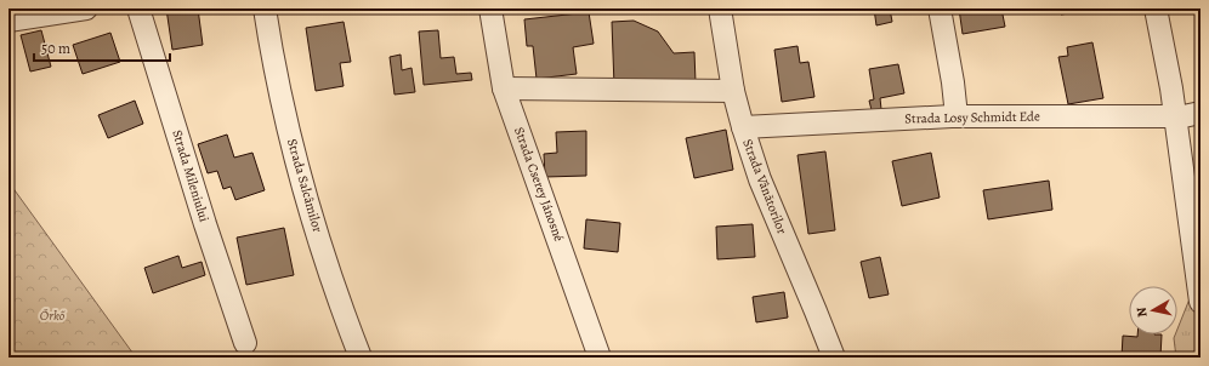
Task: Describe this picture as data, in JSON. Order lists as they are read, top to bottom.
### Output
{
  "streets": {
    "street": [
      "Strada Losy Schmidt Ede",
      "Strada Mileniului",
      "Strada Cserey Jánosné",
      "Strada Salcâmilor",
      "Strada Vânătorilor"
    ]
  },
  "crossings": [
    ["Strada Losy Schmidt Ede", "Strada Vânătorilor"]
  ],
  "parks": ["Őrkő"],
  "scale_bar": "50 m",
  "north": "left"
}
